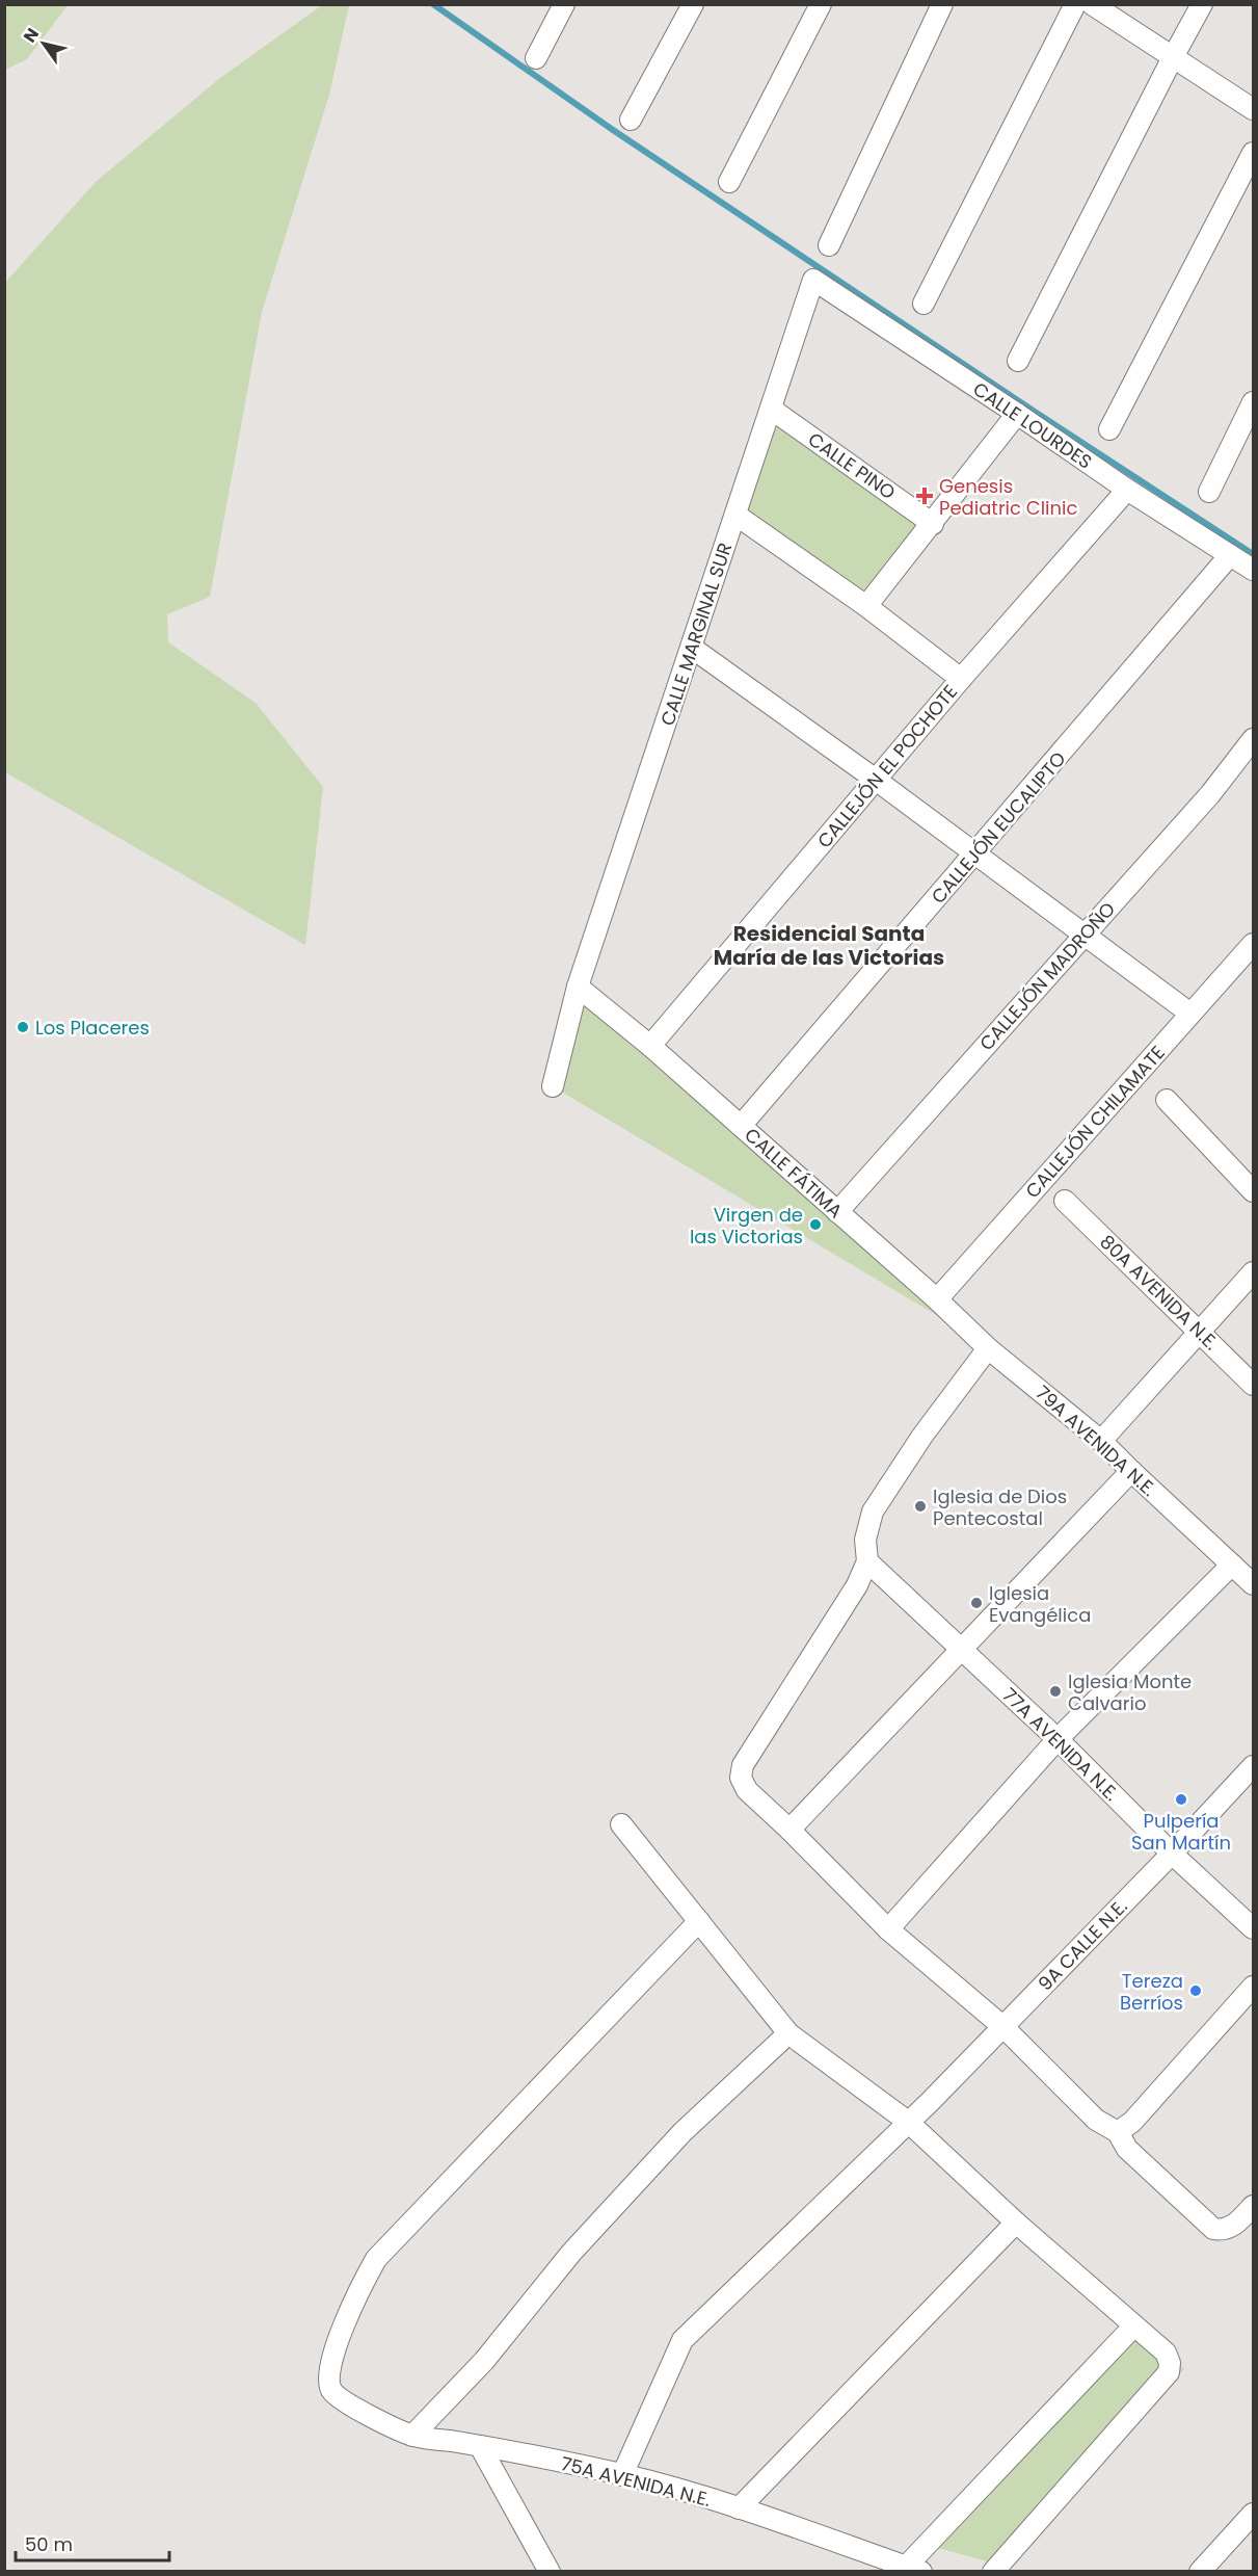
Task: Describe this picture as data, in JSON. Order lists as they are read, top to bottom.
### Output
{
  "streets": {
    "street": [
      "CALLE LOURDES",
      "CALLE PINO",
      "CALLE MARGINAL SUR",
      "CALLEJÓN EL POCHOTE",
      "CALLEJÓN EUCALIPTO",
      "CALLEJÓN MADROÑO",
      "CALLEJÓN CHILAMATE",
      "CALLE FÁTIMA",
      "80A AVENIDA N.E.",
      "79A AVENIDA N.E.",
      "77A AVENIDA N.E.",
      "9A CALLE N.E.",
      "75A AVENIDA N.E."
    ]
  },
  "crossings": [
    ["CALLE LOURDES", "CALLE MARGINAL SUR"],
    ["CALLE LOURDES", "CALLEJÓN EL POCHOTE"],
    ["CALLE LOURDES", "CALLEJÓN EUCALIPTO"],
    ["CALLE PINO", "CALLE MARGINAL SUR"],
    ["CALLE MARGINAL SUR", "CALLE FÁTIMA"],
    ["CALLEJÓN EL POCHOTE", "CALLE FÁTIMA"],
    ["CALLEJÓN EUCALIPTO", "CALLE FÁTIMA"],
    ["CALLEJÓN MADROÑO", "CALLE FÁTIMA"],
    ["CALLEJÓN CHILAMATE", "CALLE FÁTIMA"],
    ["CALLEJÓN CHILAMATE", "79A AVENIDA N.E."],
    ["CALLE FÁTIMA", "79A AVENIDA N.E."],
    ["77A AVENIDA N.E.", "9A CALLE N.E."],
    ["9A CALLE N.E.", "75A AVENIDA N.E."]
  ],
  "districts": ["Residencial Santa María de las Victorias"],
  "places": {
    "health": ["Genesis Pediatric Clinic"],
    "other": [
      "Los Placeres",
      "Virgen de las Victorias",
      "Iglesia de Dios Pentecostal",
      "Iglesia Evangélica",
      "Iglesia Monte Calvario",
      "Pulpería San Martín",
      "Tereza Berríos"
    ]
  },
  "scale_bar": "50 m",
  "north": "top left"
}
